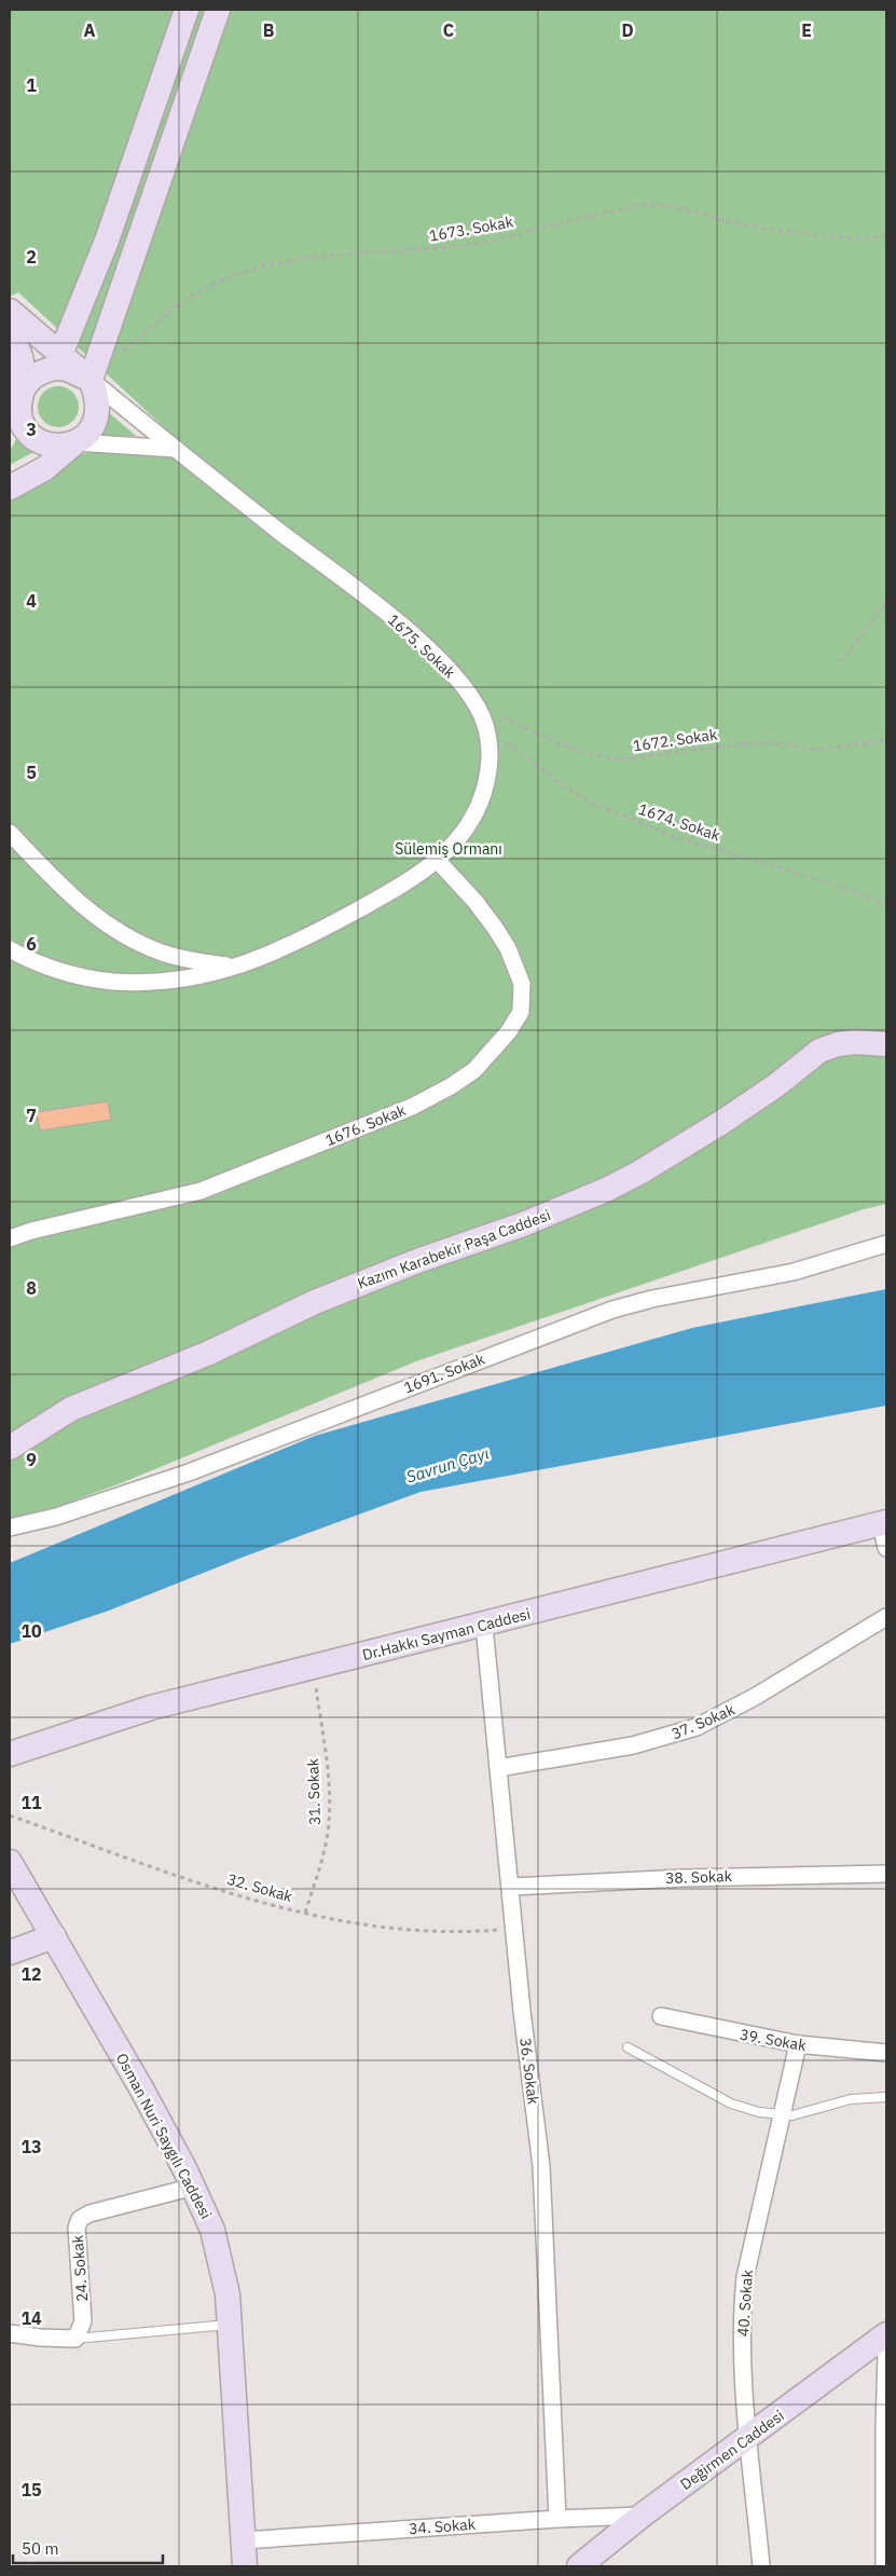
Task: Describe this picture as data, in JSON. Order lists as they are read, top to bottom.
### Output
{
  "streets": {
    "street": [
      "1675. Sokak",
      "1676. Sokak",
      "Kazım Karabekir Paşa Caddesi",
      "1691. Sokak",
      "Dr.Hakkı Sayman Caddesi",
      "37. Sokak",
      "38. Sokak",
      "39. Sokak",
      "36. Sokak",
      "Osman Nuri Saygılı Caddesi",
      "24. Sokak",
      "40. Sokak",
      "Değirmen Caddesi",
      "34. Sokak"
    ],
    "path": [
      "1673. Sokak",
      "1672. Sokak",
      "1674. Sokak",
      "31. Sokak",
      "32. Sokak"
    ]
  },
  "crossings": [
    ["1675. Sokak", "1672. Sokak"],
    ["1675. Sokak", "1674. Sokak"],
    ["1675. Sokak", "1676. Sokak"],
    ["Dr.Hakkı Sayman Caddesi", "31. Sokak"],
    ["Dr.Hakkı Sayman Caddesi", "36. Sokak"],
    ["37. Sokak", "36. Sokak"],
    ["31. Sokak", "32. Sokak"],
    ["38. Sokak", "36. Sokak"],
    ["32. Sokak", "36. Sokak"],
    ["39. Sokak", "40. Sokak"],
    ["36. Sokak", "34. Sokak"],
    ["Osman Nuri Saygılı Caddesi", "24. Sokak"],
    ["Osman Nuri Saygılı Caddesi", "34. Sokak"],
    ["40. Sokak", "Değirmen Caddesi"],
    ["Değirmen Caddesi", "34. Sokak"]
  ],
  "water": ["Savrun Çayı"],
  "parks": ["Sülemiş Ormanı"],
  "scale_bar": "50 m",
  "grid": {
    "columns": [
      "A",
      "B",
      "C",
      "D",
      "E"
    ],
    "rows": [
      "1",
      "2",
      "3",
      "4",
      "5",
      "6",
      "7",
      "8",
      "9",
      "10",
      "11",
      "12",
      "13",
      "14",
      "15"
    ]
  }
}
